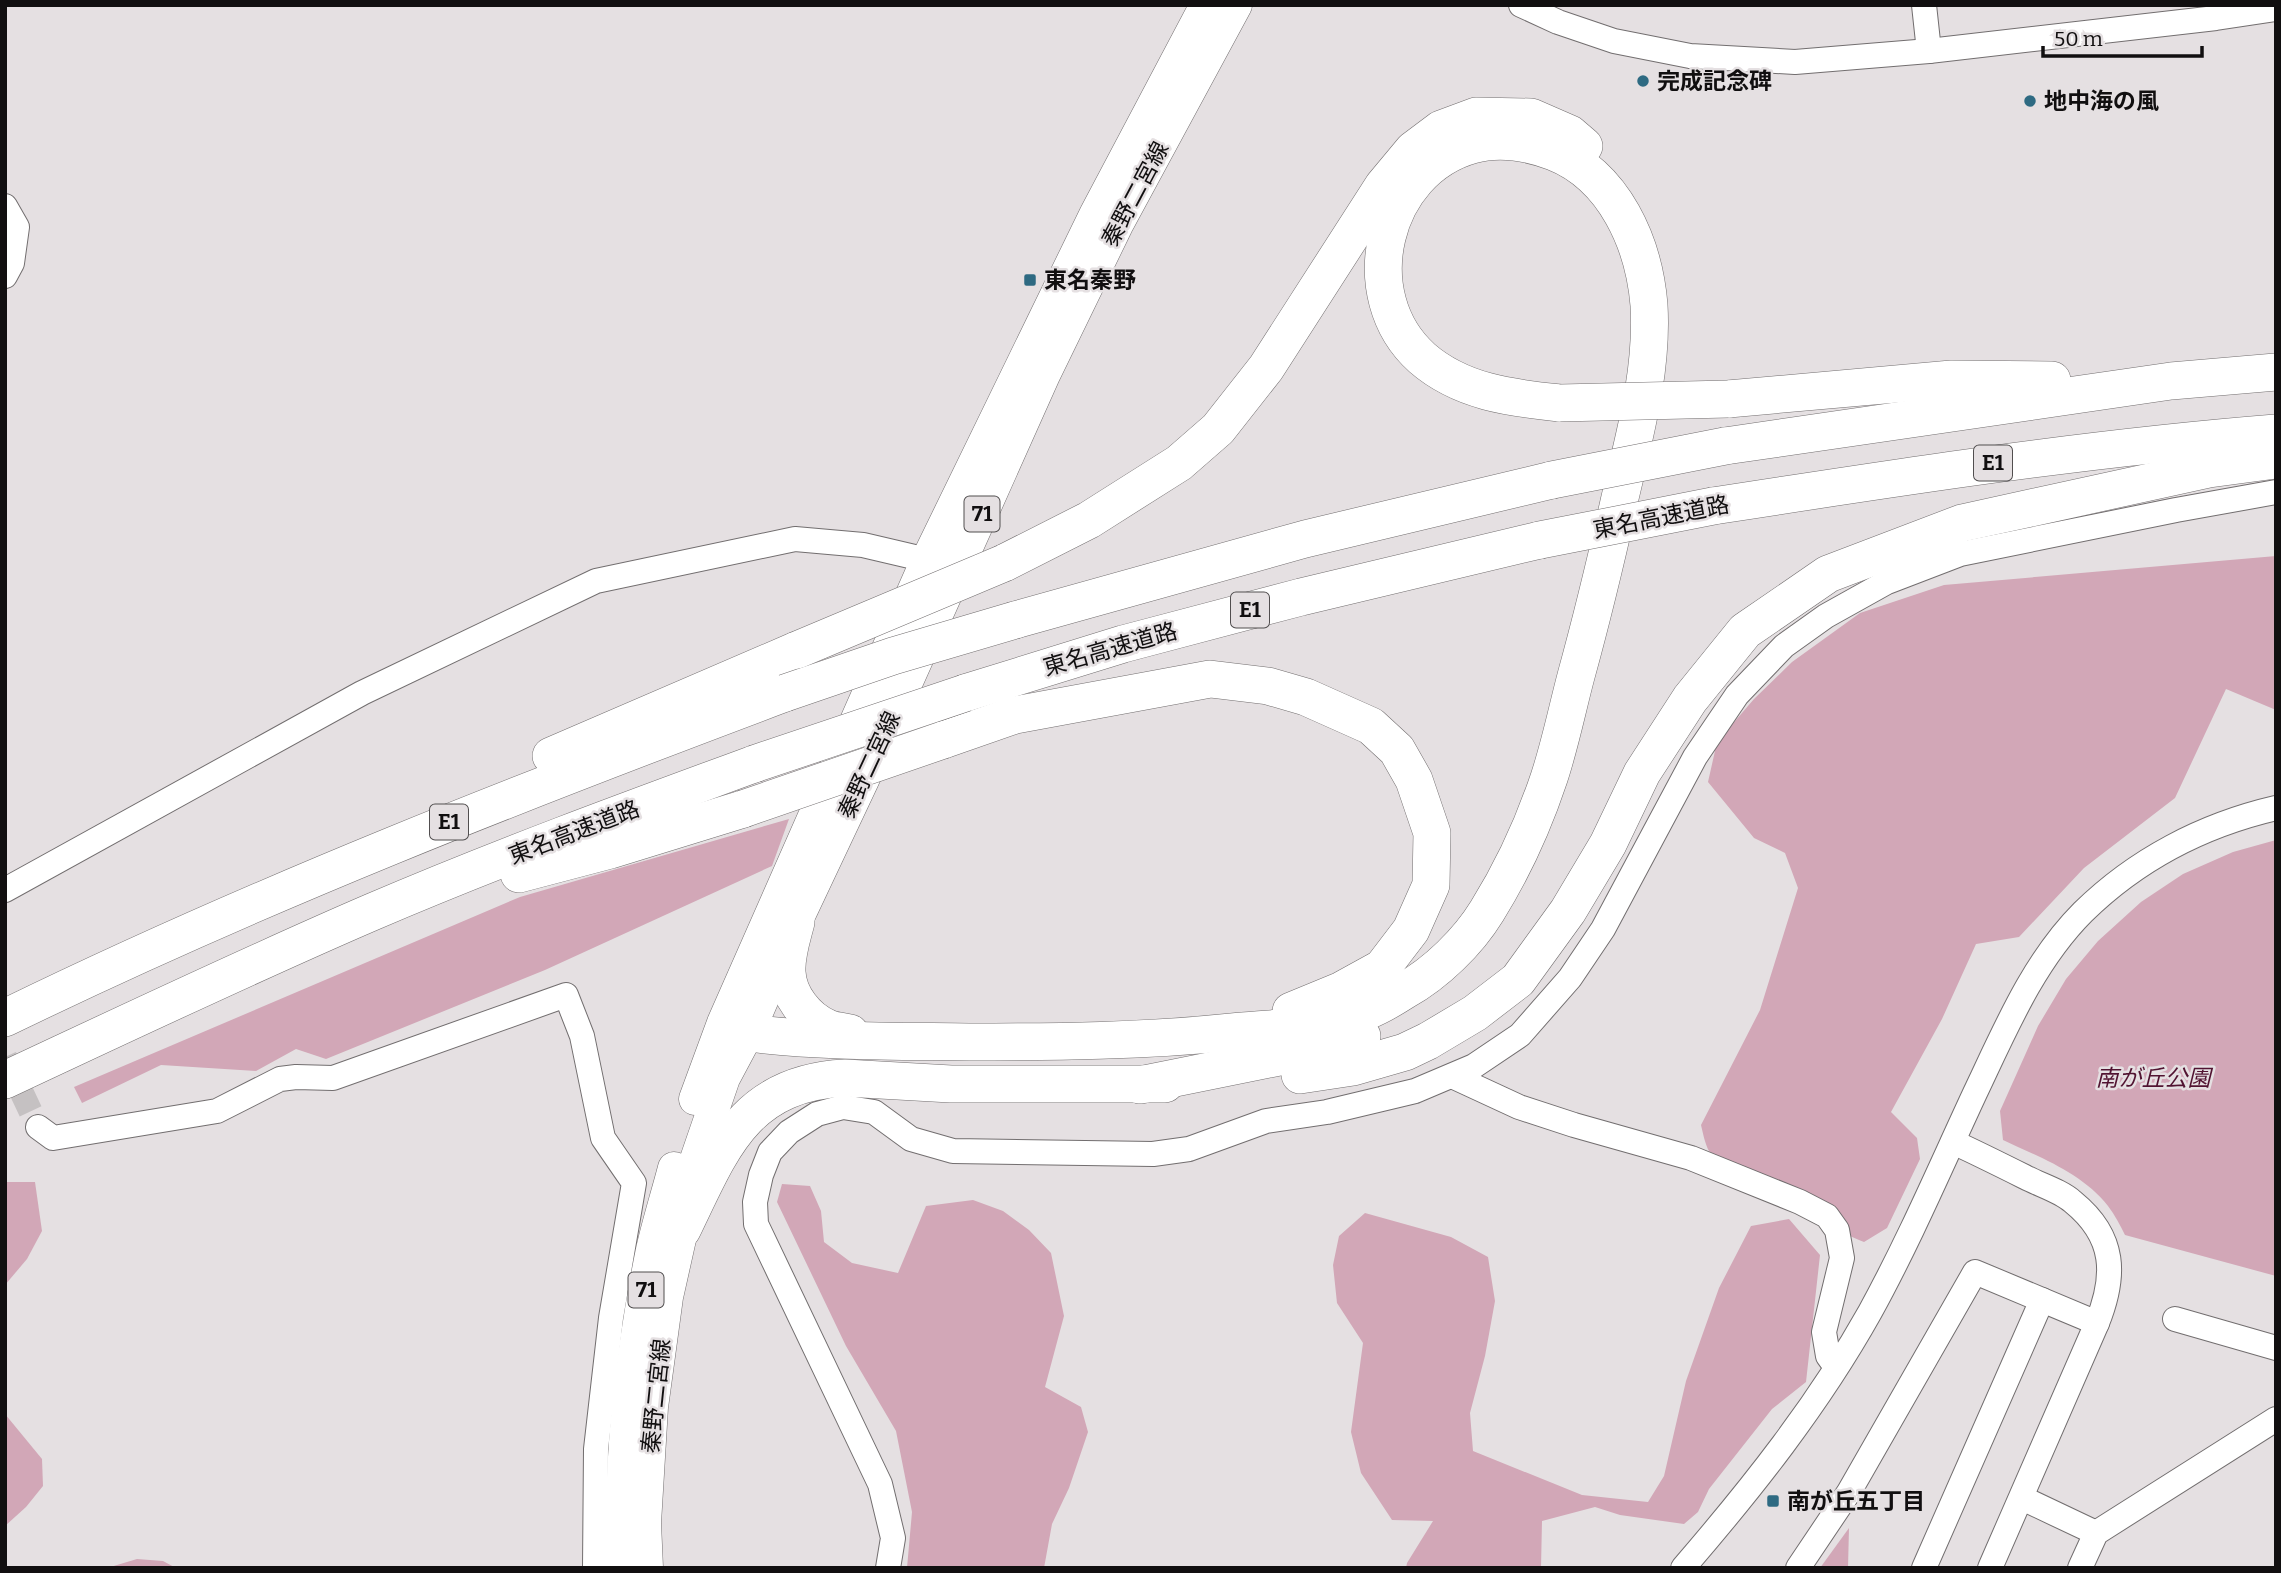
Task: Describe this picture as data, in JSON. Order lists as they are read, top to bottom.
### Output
{
  "streets": {
    "highway": ["E1", "東名高速道路"],
    "main road": ["秦野二宮線", "71"]
  },
  "parks": ["南が丘公園"],
  "places": {
    "other": ["完成記念碑", "地中海の風"],
    "transit": ["東名秦野", "南が丘五丁目"]
  },
  "scale_bar": "50 m"
}
